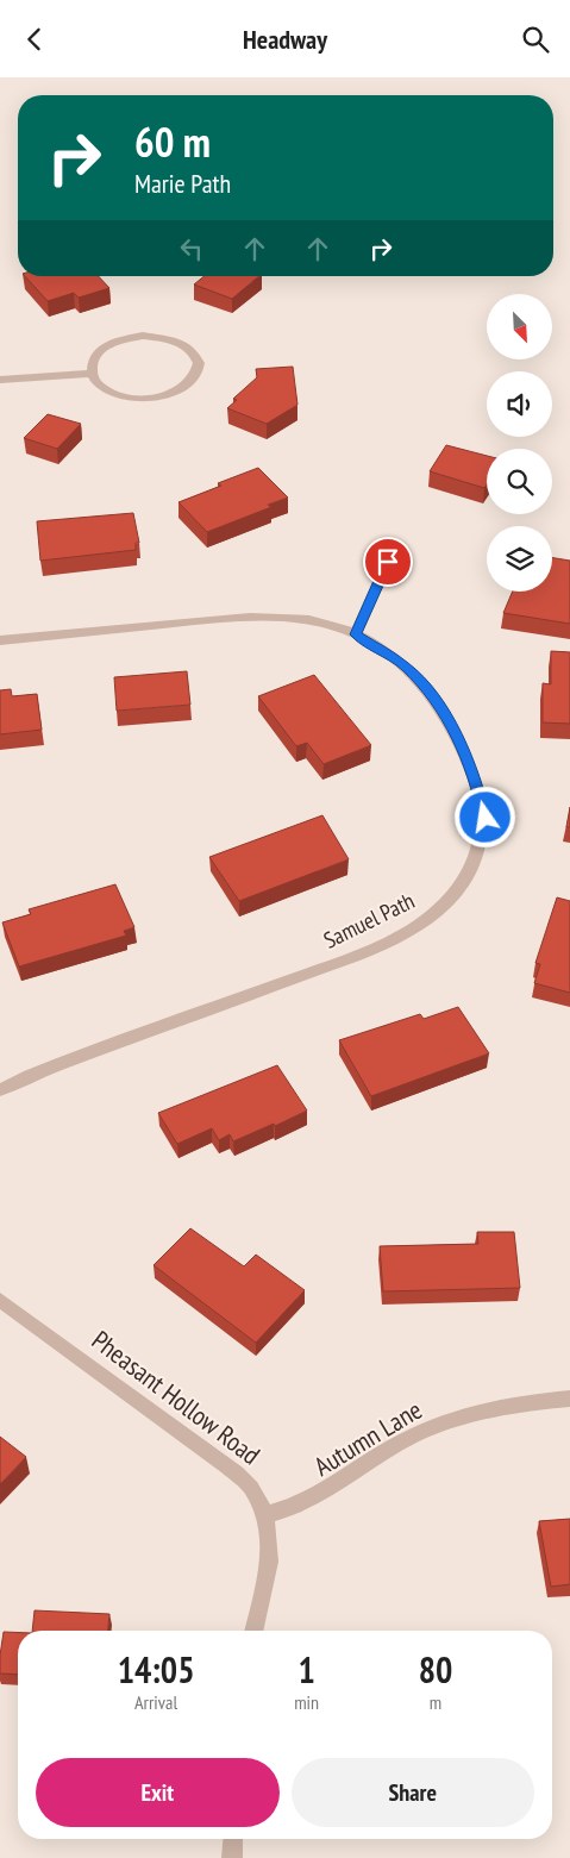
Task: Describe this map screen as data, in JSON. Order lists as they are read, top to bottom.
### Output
{
  "streets": {
    "street": ["Samuel Path", "Pheasant Hollow Road", "Autumn Lane"]
  },
  "crossings": [
    ["Pheasant Hollow Road", "Autumn Lane"]
  ],
  "north": "bottom right",
  "page": {
    "header": "Headway",
    "turn": ["60 m", "Marie Path"],
    "eta": [
      "14:05",
      "Arrival",
      "1",
      "min",
      "80",
      "m"
    ],
    "buttons": ["Exit", "Share"]
  }
}
